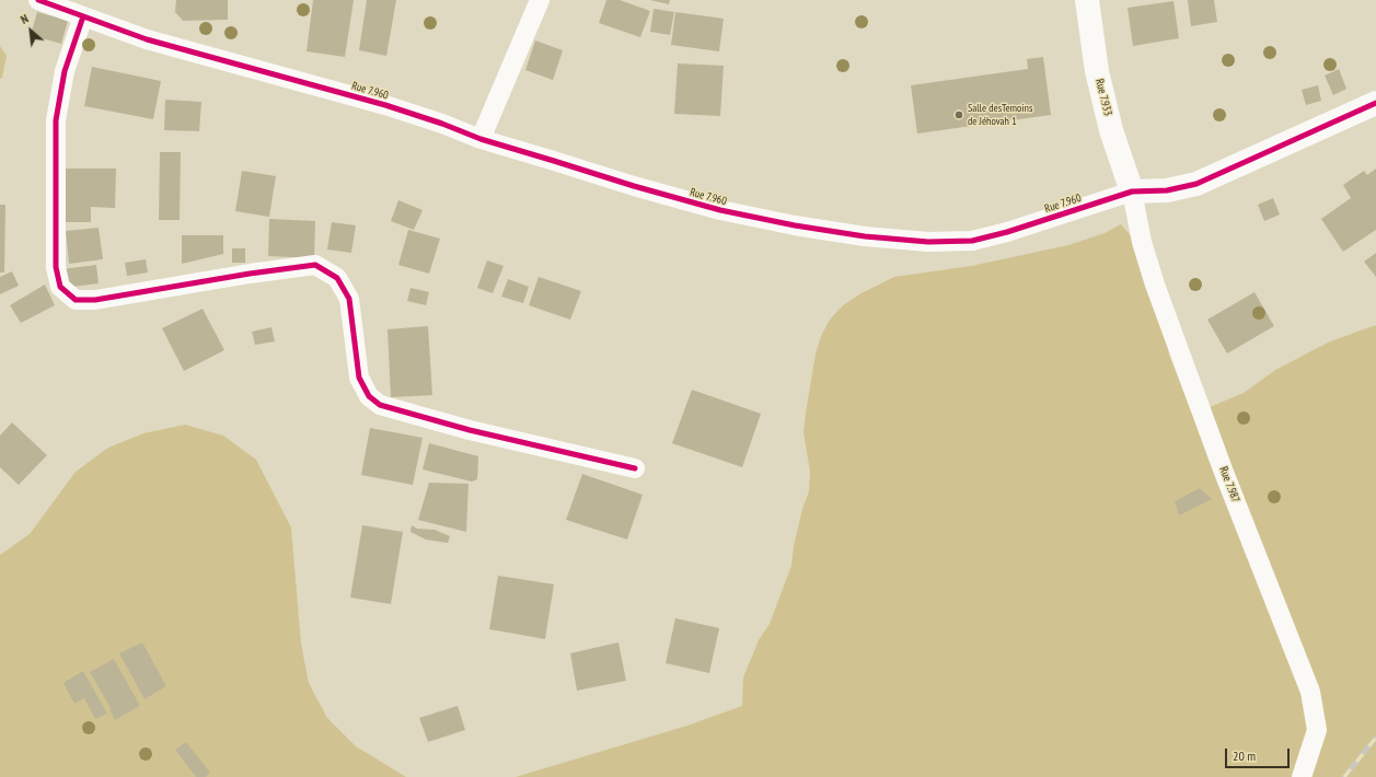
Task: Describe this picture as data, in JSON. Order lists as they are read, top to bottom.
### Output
{
  "streets": {
    "street": ["Rue 7.960", "Rue 7.933", "Rue 7.987"]
  },
  "crossings": [
    ["Rue 7.960", "Rue 7.933"],
    ["Rue 7.960", "Rue 7.987"],
    ["Rue 7.933", "Rue 7.987"]
  ],
  "places": ["Salle desTemoins de Jéhovah 1"],
  "scale_bar": "20 m",
  "north": "top left"
}
